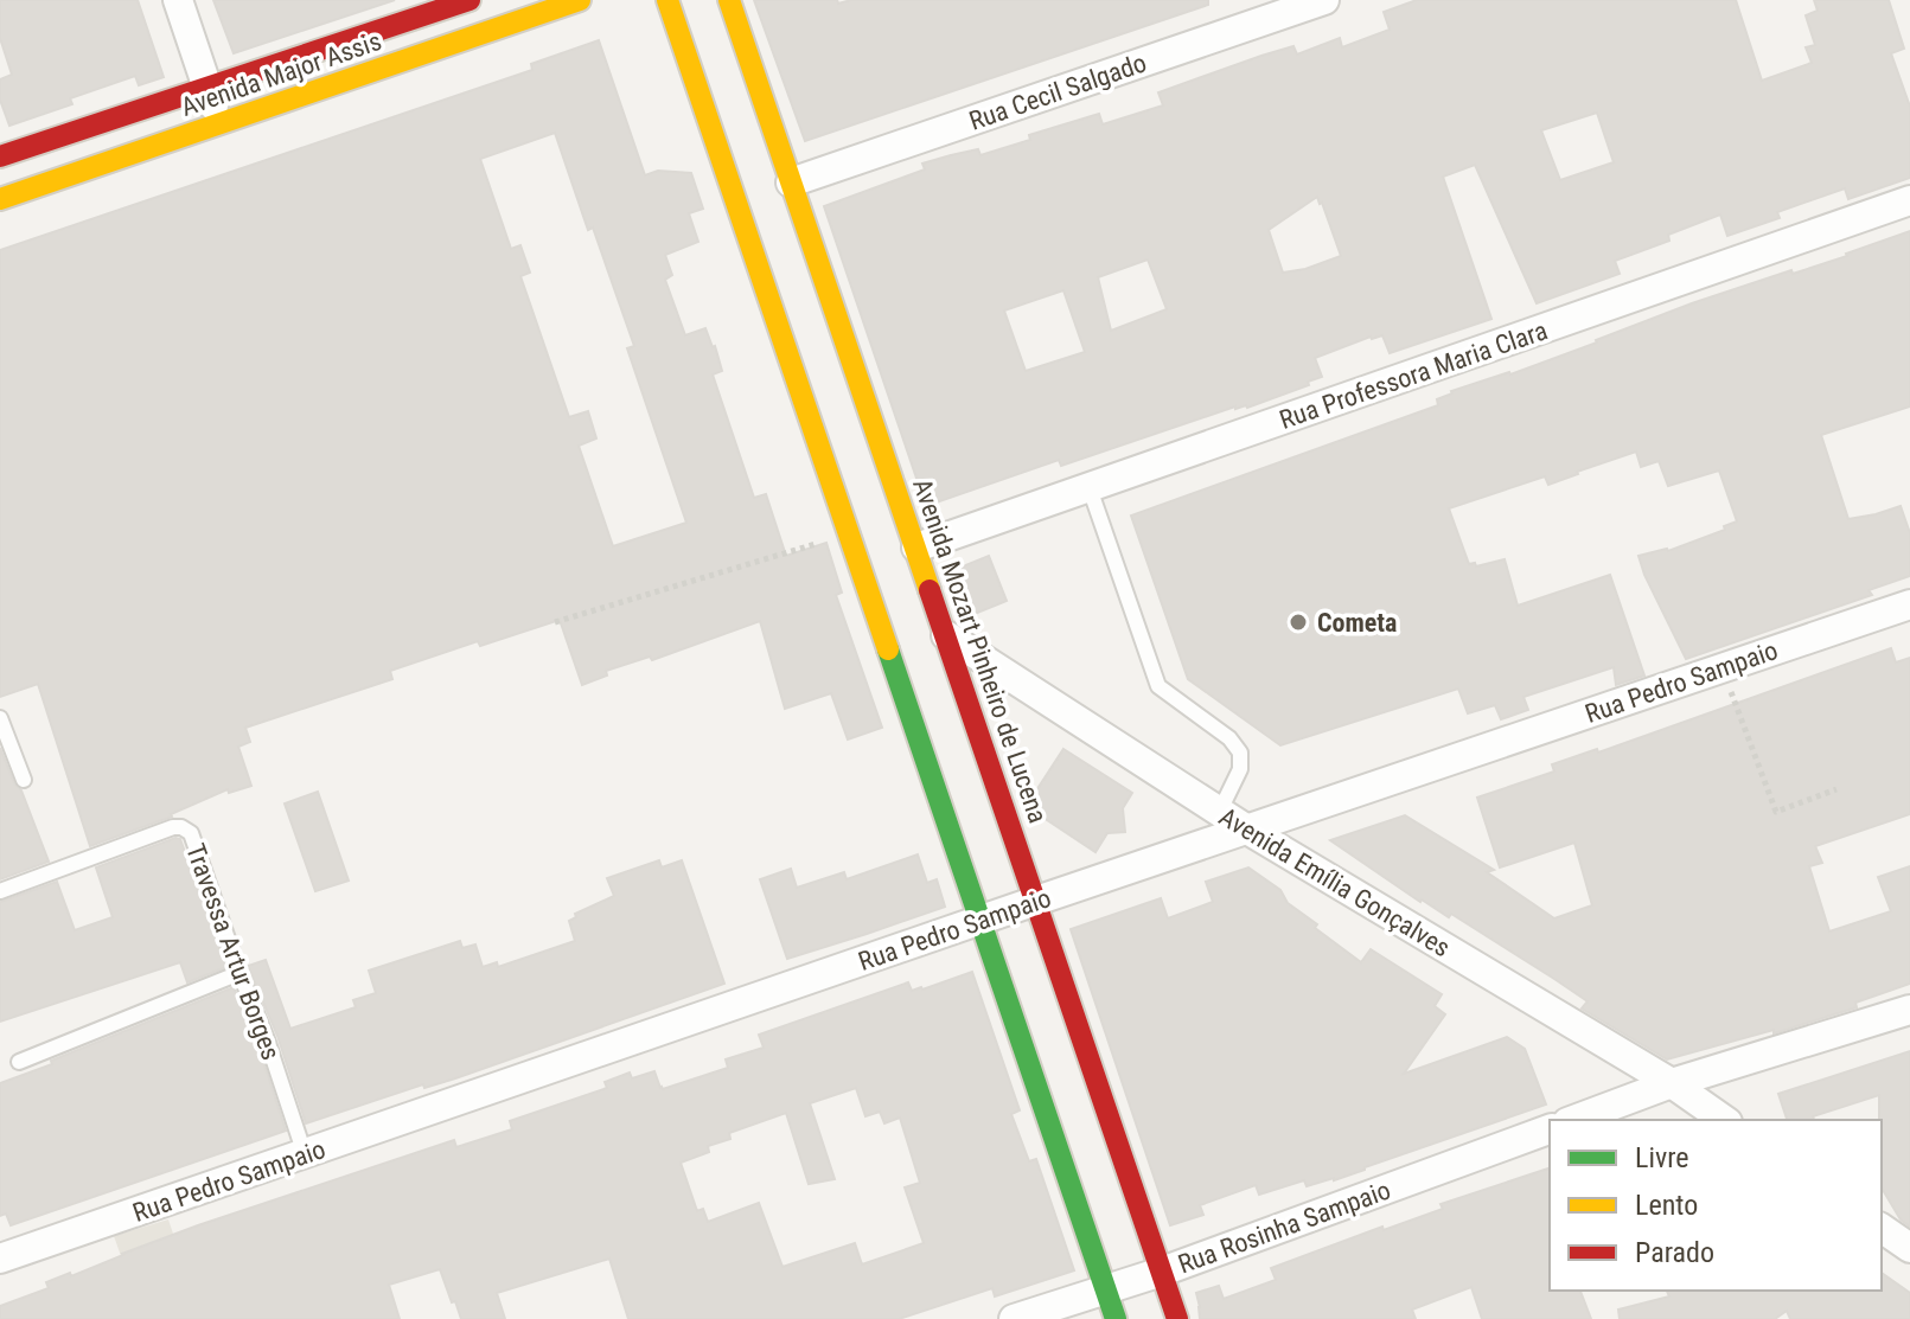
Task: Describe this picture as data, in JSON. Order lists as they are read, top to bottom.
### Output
{
  "streets": {
    "main road": ["Avenida Major Assis", "Avenida Mozart Pinheiro de Lucena"],
    "street": [
      "Rua Cecil Salgado",
      "Rua Professora Maria Clara",
      "Rua Pedro Sampaio",
      "Avenida Emília Gonçalves",
      "Rua Rosinha Sampaio"
    ],
    "lane": ["Travessa Artur Borges"]
  },
  "crossings": [
    ["Rua Cecil Salgado", "Avenida Mozart Pinheiro de Lucena"],
    ["Rua Professora Maria Clara", "Avenida Mozart Pinheiro de Lucena"],
    ["Avenida Mozart Pinheiro de Lucena", "Rua Pedro Sampaio"],
    ["Avenida Mozart Pinheiro de Lucena", "Avenida Emília Gonçalves"],
    ["Avenida Mozart Pinheiro de Lucena", "Rua Rosinha Sampaio"],
    ["Rua Pedro Sampaio", "Avenida Emília Gonçalves"],
    ["Rua Pedro Sampaio", "Travessa Artur Borges"]
  ],
  "places": ["Cometa"],
  "legend": ["Livre", "Lento", "Parado"]
}
